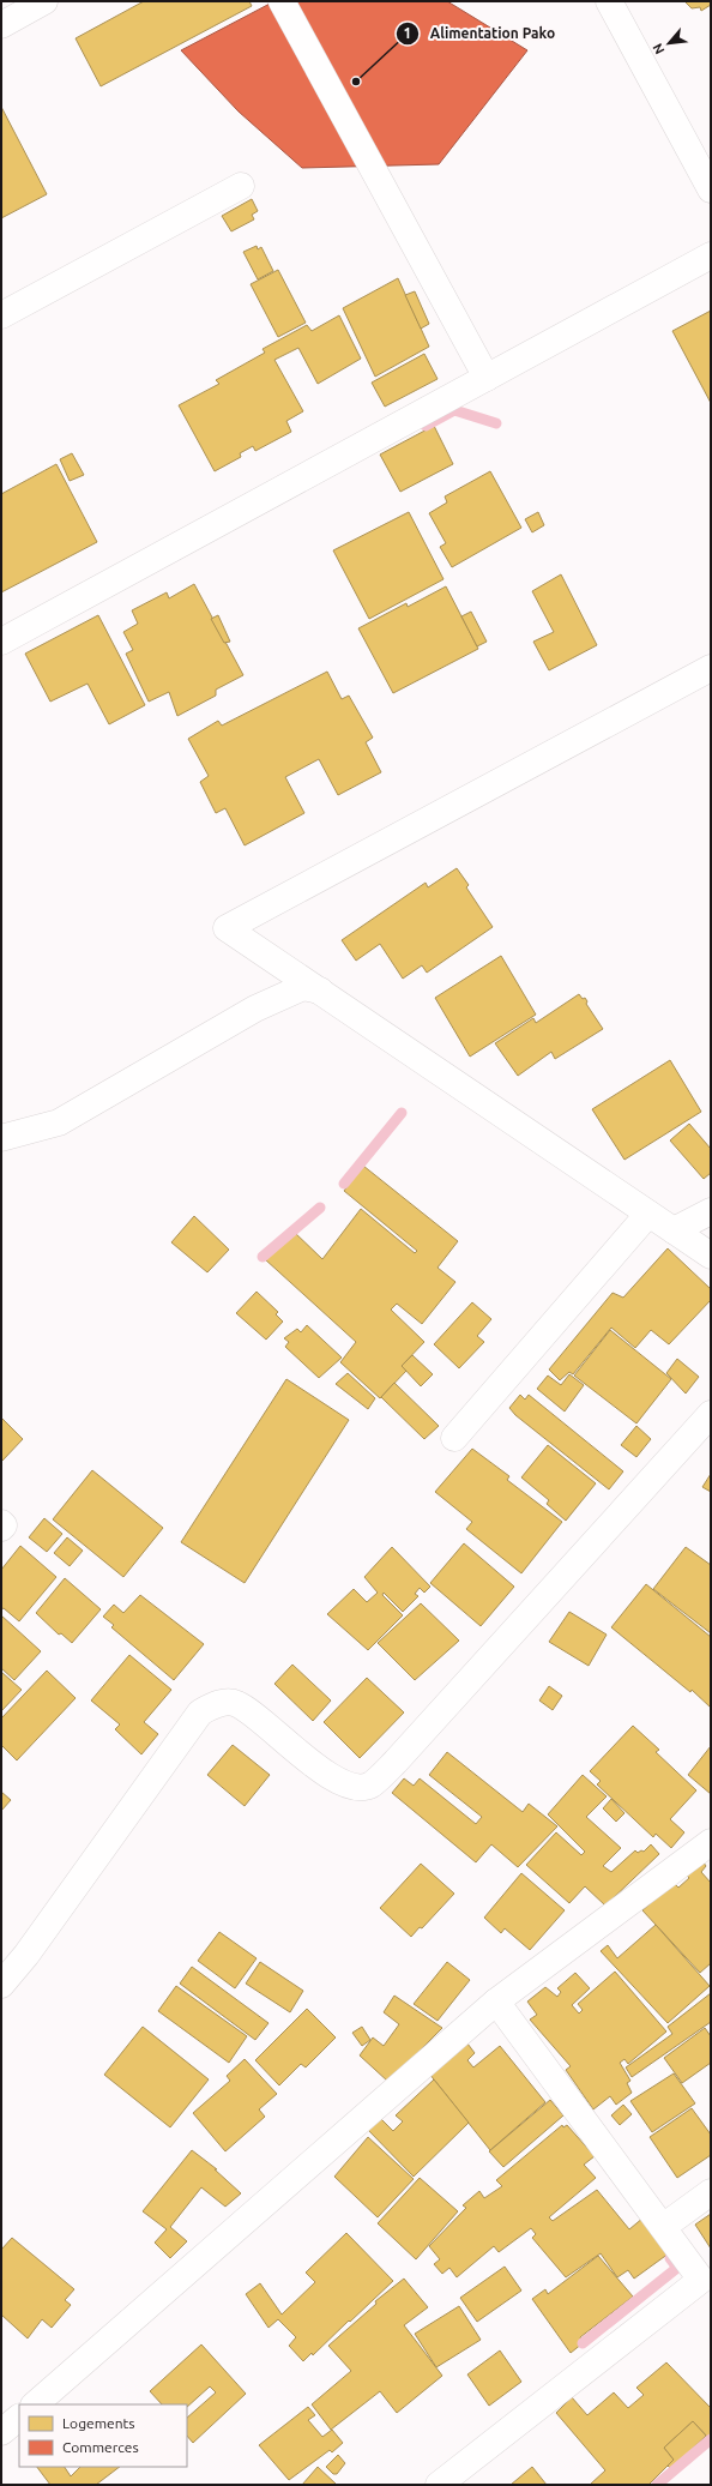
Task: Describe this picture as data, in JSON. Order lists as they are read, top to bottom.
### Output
{
  "places": ["Alimentation Pako"],
  "legend": ["Logements", "Commerces"],
  "north": "bottom left"
}
